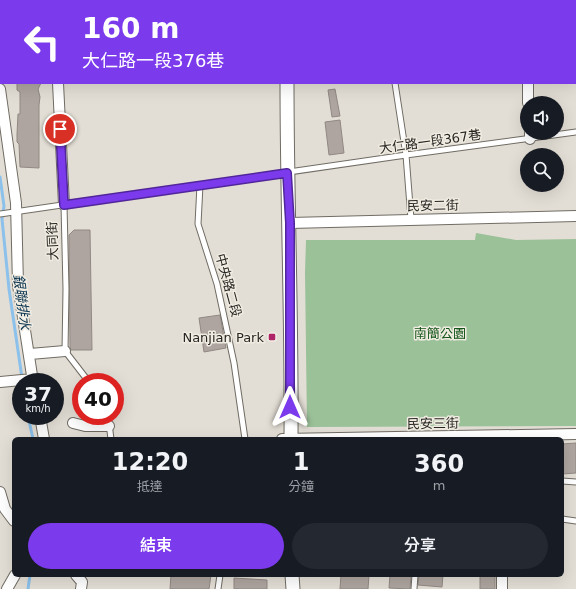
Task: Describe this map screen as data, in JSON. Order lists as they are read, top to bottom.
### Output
{
  "streets": {
    "street": ["民安二街", "大同街", "民安三街"],
    "lane": ["大仁路一段367巷", "中央路二段"]
  },
  "crossings": [
    ["大仁路一段367巷", "大同街"],
    ["大仁路一段367巷", "中央路二段"]
  ],
  "water": ["銀聯排水"],
  "parks": ["南簡公園"],
  "places": {
    "transit": ["Nanjian Park"]
  },
  "page": {
    "turn": ["160 m", "大仁路一段376巷"],
    "speed": "37 km/h",
    "limit": "40",
    "eta": [
      "12:20",
      "抵達",
      "1",
      "分鐘",
      "360",
      "m"
    ],
    "buttons": ["結束", "分享"]
  }
}
